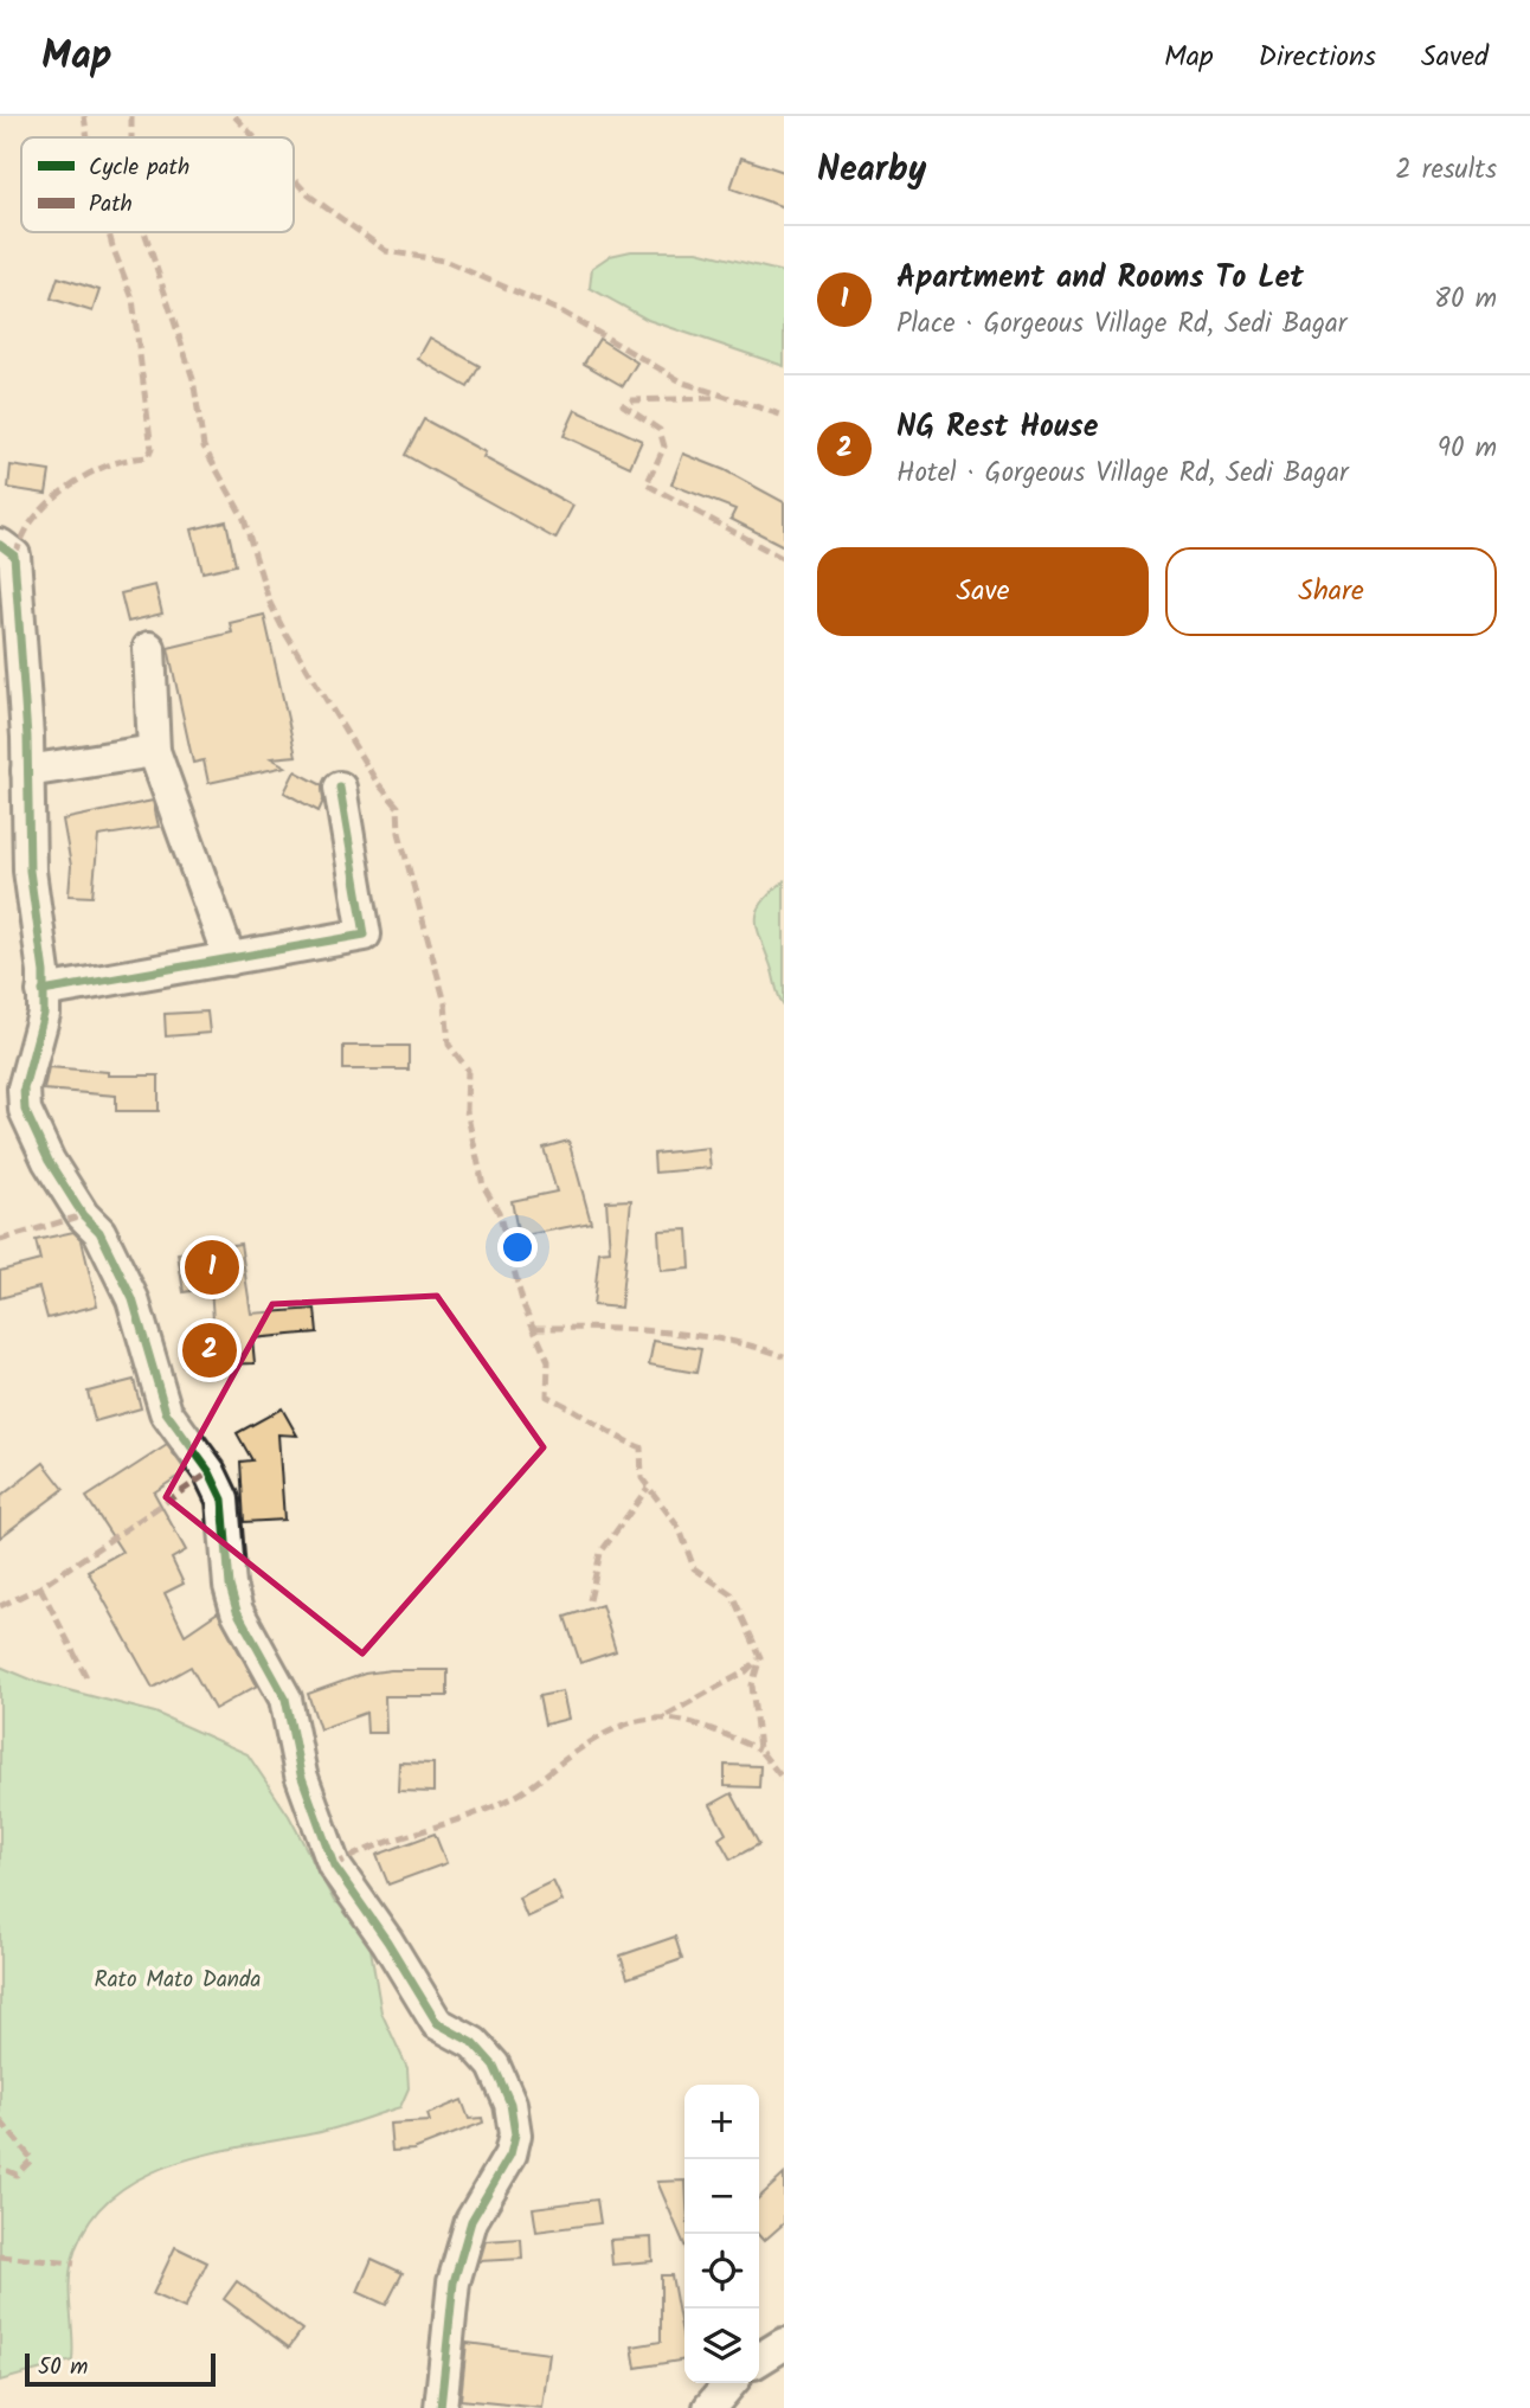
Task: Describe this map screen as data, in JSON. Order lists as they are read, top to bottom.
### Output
{
  "parks": ["Rato Mato Danda"],
  "legend": ["Cycle path", "Path"],
  "scale_bar": "50 m",
  "page": {
    "header": "Map",
    "nav": ["Map", "Directions", "Saved"],
    "heading": ["Nearby", "2 results"],
    "list": [
      {
        "mark": "1",
        "name": "Apartment and Rooms To Let",
        "note": "Place · Gorgeous Village Rd, Sedi Bagar",
        "value": "80 m"
      },
      {
        "mark": "2",
        "name": "NG Rest House",
        "note": "Hotel · Gorgeous Village Rd, Sedi Bagar",
        "value": "90 m"
      }
    ],
    "buttons": ["Save", "Share"],
    "pins": ["1", "2"],
    "map_buttons": ["+", "−"],
    "scale": "50 m"
  }
}
